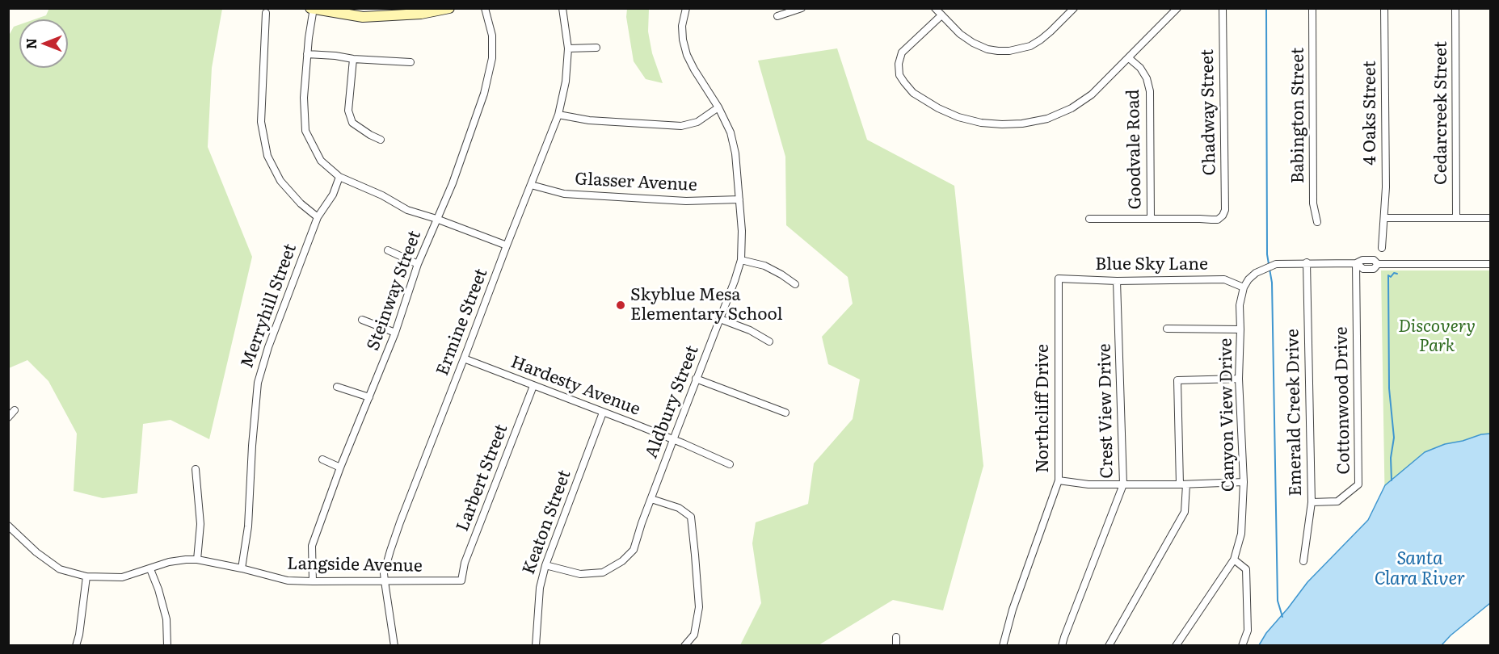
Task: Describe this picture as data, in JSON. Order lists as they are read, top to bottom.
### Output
{
  "streets": {
    "street": [
      "Chadway Street",
      "4 Oaks Street",
      "Cedarcreek Street",
      "Babington Street",
      "Goodvale Road",
      "Glasser Avenue",
      "Blue Sky Lane",
      "Steinway Street",
      "Merryhill Street",
      "Ermine Street",
      "Hardesty Avenue",
      "Cottonwood Drive",
      "Aldbury Street",
      "Northcliff Drive",
      "Crest View Drive",
      "Emerald Creek Drive",
      "Canyon View Drive",
      "Larbert Street",
      "Keaton Street",
      "Langside Avenue"
    ]
  },
  "crossings": [
    ["Chadway Street", "Goodvale Road"],
    ["Glasser Avenue", "Ermine Street"],
    ["Glasser Avenue", "Aldbury Street"],
    ["Blue Sky Lane", "Northcliff Drive"],
    ["Blue Sky Lane", "Crest View Drive"],
    ["Blue Sky Lane", "Canyon View Drive"],
    ["Steinway Street", "Langside Avenue"],
    ["Merryhill Street", "Langside Avenue"],
    ["Ermine Street", "Hardesty Avenue"],
    ["Ermine Street", "Langside Avenue"],
    ["Hardesty Avenue", "Aldbury Street"],
    ["Hardesty Avenue", "Larbert Street"],
    ["Hardesty Avenue", "Keaton Street"],
    ["Cottonwood Drive", "Emerald Creek Drive"],
    ["Aldbury Street", "Keaton Street"],
    ["Larbert Street", "Langside Avenue"]
  ],
  "water": ["Santa Clara River"],
  "parks": ["Discovery Park"],
  "places": ["Skyblue Mesa Elementary School"],
  "north": "left"
}
